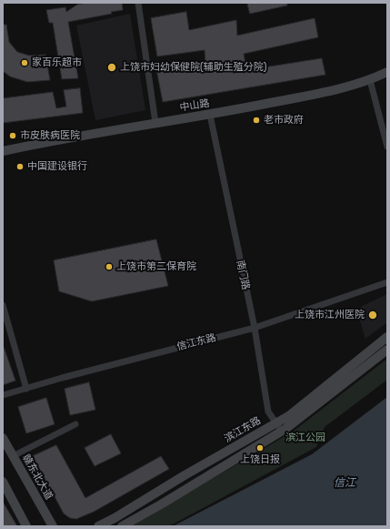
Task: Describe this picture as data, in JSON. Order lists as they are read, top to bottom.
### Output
{
  "streets": {
    "main road": ["中山路", "滨江东路", "赣东北大道"],
    "street": ["南门路", "信江东路"]
  },
  "crossings": [
    ["中山路", "南门路"],
    ["南门路", "信江东路"],
    ["南门路", "滨江东路"]
  ],
  "water": ["信江"],
  "parks": ["滨江公园"],
  "places": [
    "家百乐超市",
    "上饶市妇幼保健院(辅助生殖分院)",
    "老市政府",
    "市皮肤病医院",
    "中国建设银行",
    "上饶市第二保育院",
    "上饶市江州医院",
    "上饶日报"
  ]
}
